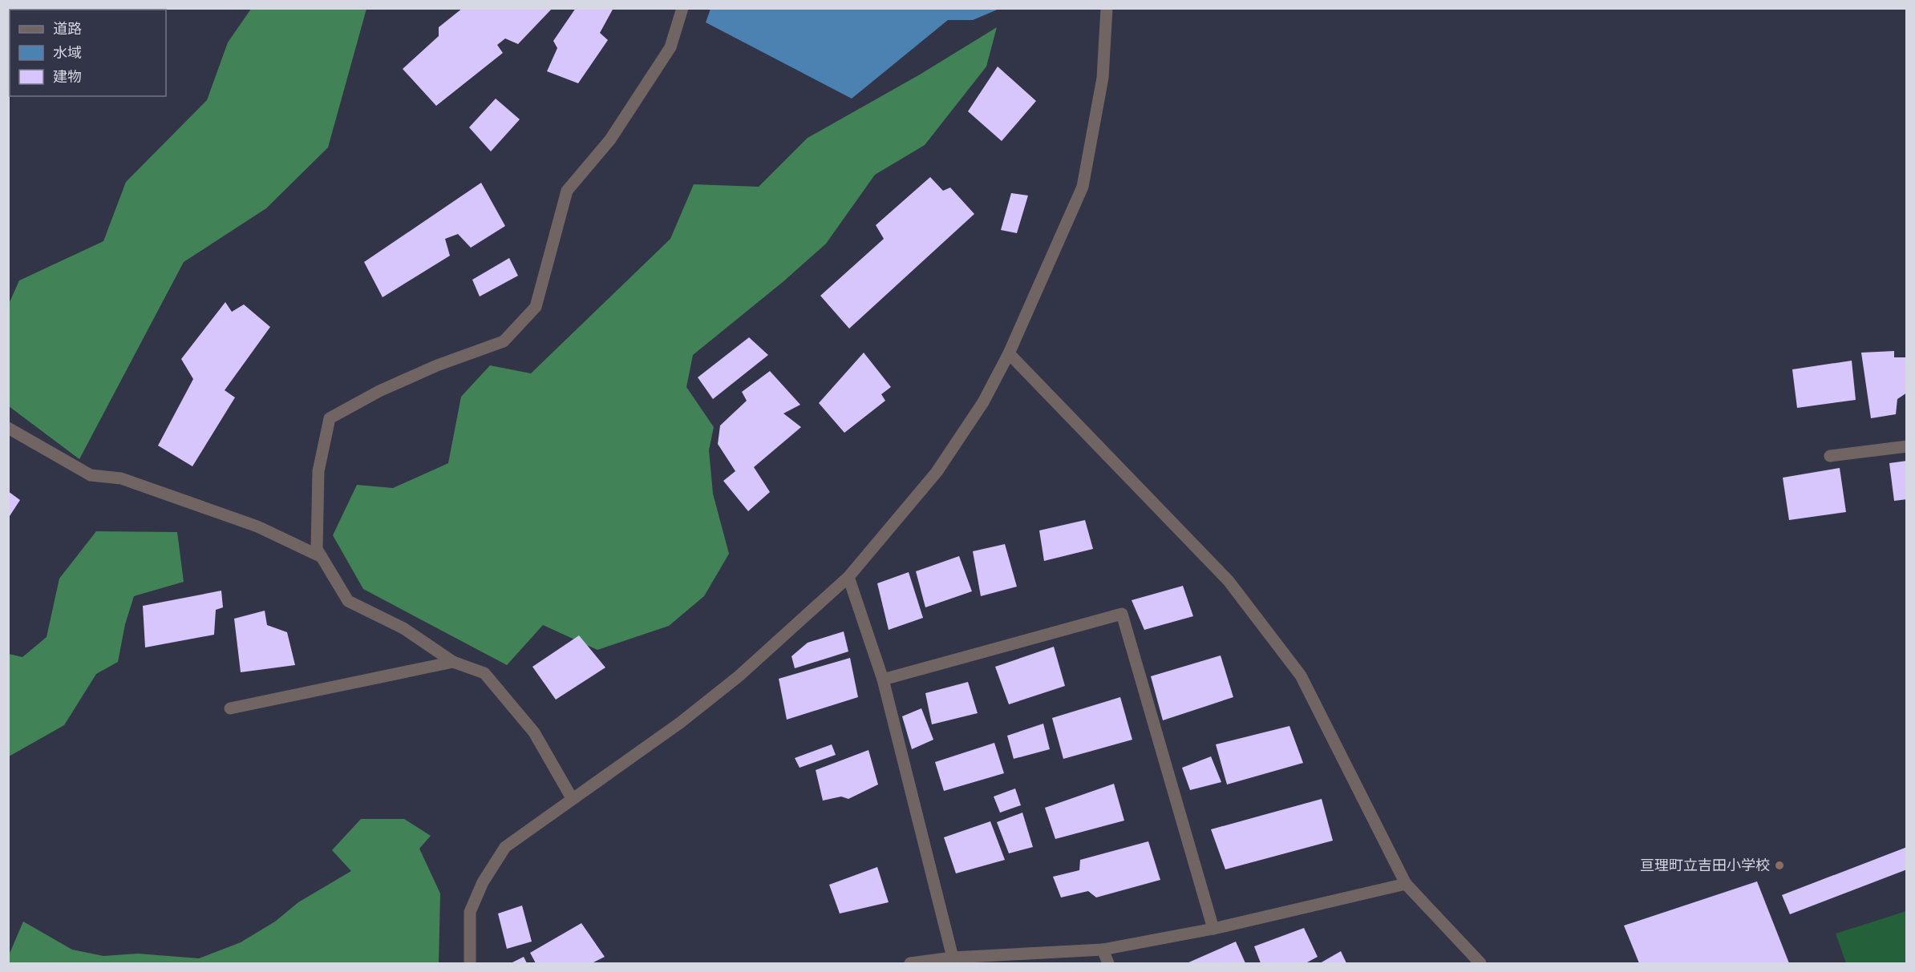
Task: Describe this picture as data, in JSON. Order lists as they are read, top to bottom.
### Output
{
  "places": ["亘理町立吉田小学校"],
  "legend": ["道路", "水域", "建物"]
}
